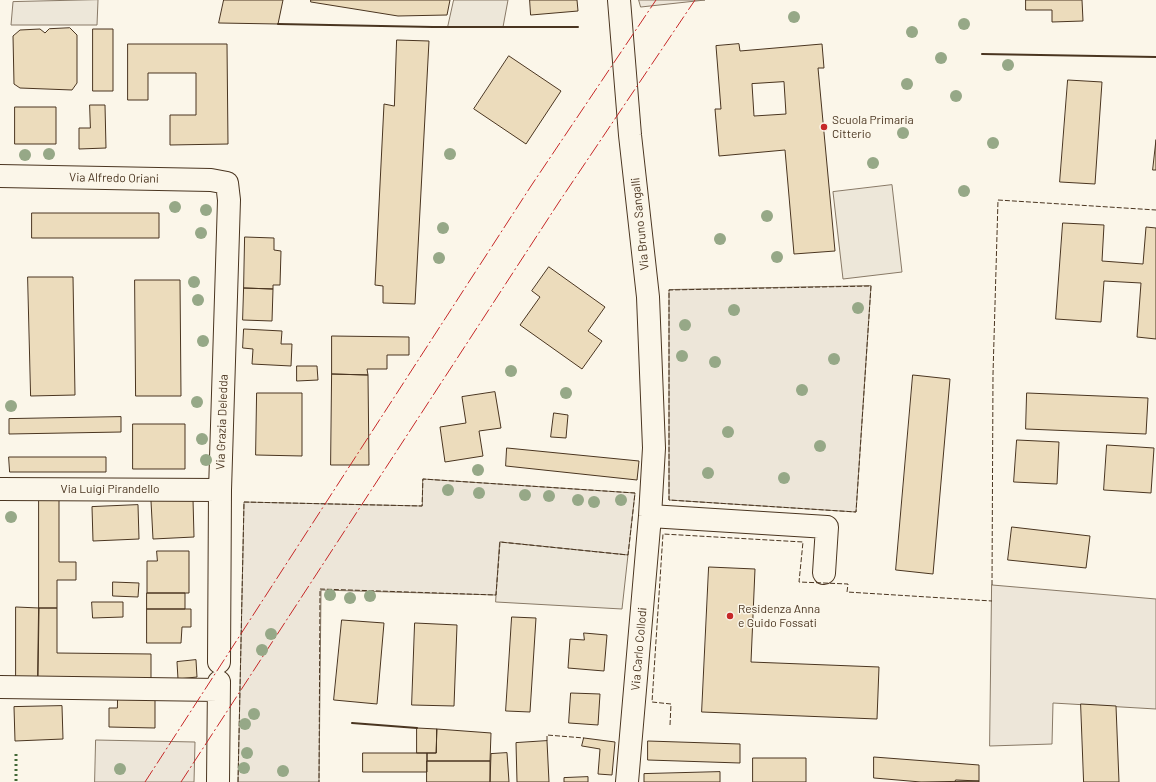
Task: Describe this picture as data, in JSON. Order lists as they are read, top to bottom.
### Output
{
  "streets": {
    "street": [
      "Via Alfredo Oriani",
      "Via Bruno Sangalli",
      "Via Grazia Deledda",
      "Via Luigi Pirandello",
      "Via Carlo Collodi"
    ]
  },
  "crossings": [
    ["Via Alfredo Oriani", "Via Grazia Deledda"],
    ["Via Bruno Sangalli", "Via Carlo Collodi"],
    ["Via Grazia Deledda", "Via Luigi Pirandello"]
  ],
  "places": ["Scuola Primaria Citterio", "Residenza Anna e Guido Fossati"]
}
